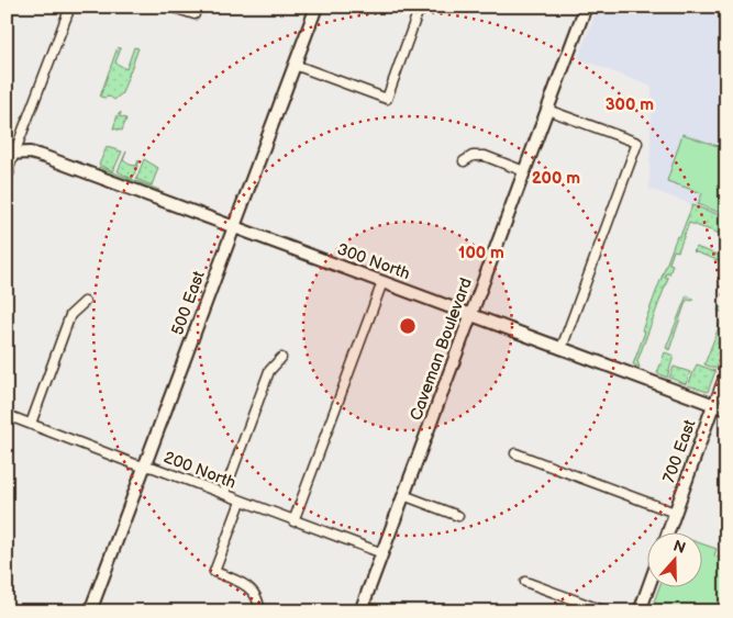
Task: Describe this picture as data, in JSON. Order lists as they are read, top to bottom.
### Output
{
  "streets": {
    "street": [
      "300 North",
      "500 East",
      "Caveman Boulevard",
      "700 East",
      "200 North"
    ]
  },
  "crossings": [
    ["300 North", "500 East"],
    ["300 North", "Caveman Boulevard"],
    ["300 North", "700 East"],
    ["500 East", "200 North"],
    ["Caveman Boulevard", "200 North"]
  ],
  "north": "top",
  "rings": ["300 m", "200 m", "100 m"]
}
